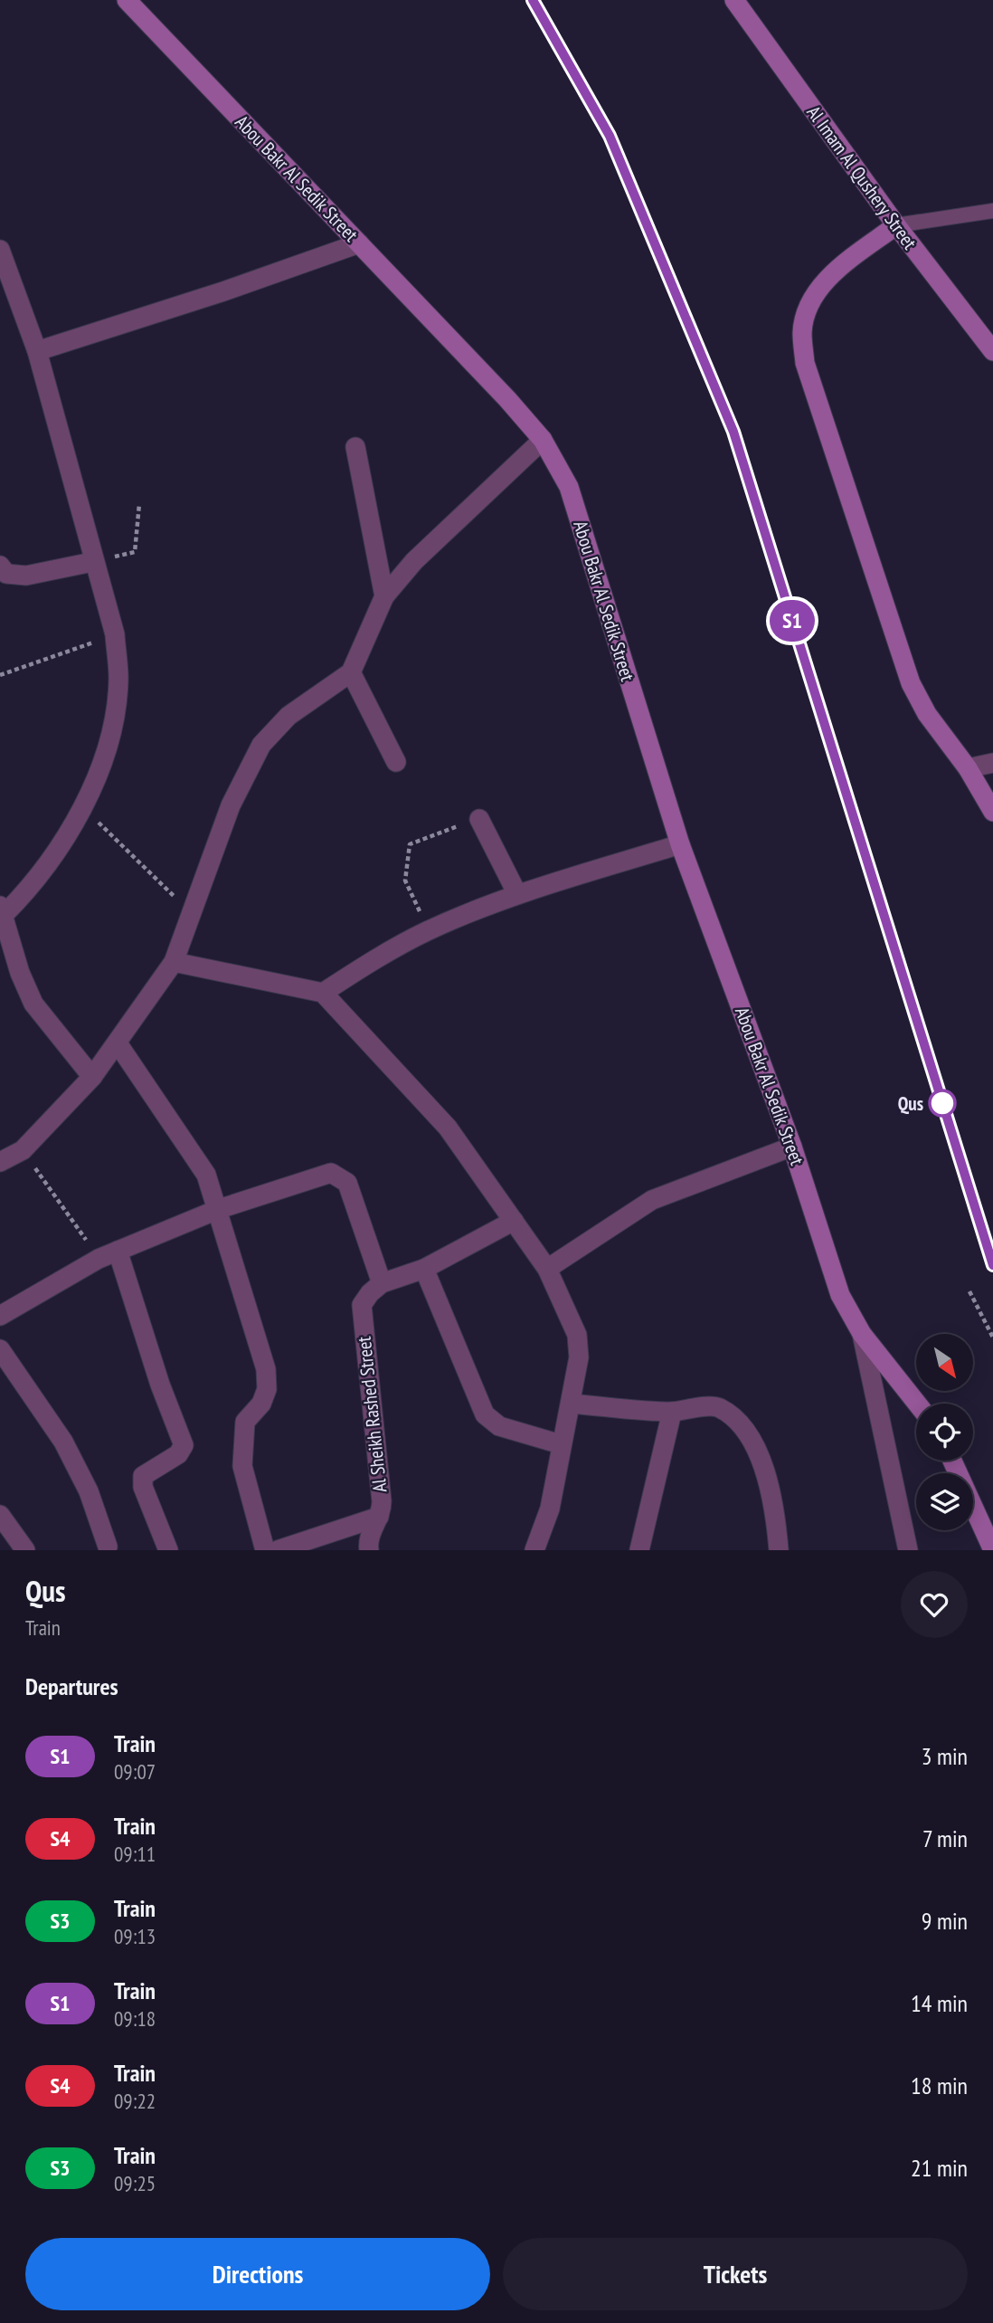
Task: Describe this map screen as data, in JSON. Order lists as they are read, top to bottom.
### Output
{
  "streets": {
    "street": ["Al Imam Al Qushery Street", "Abou Bakr Al Sedik Street", "Al Sheikh Rashed Street"]
  },
  "places": ["Qus"],
  "north": "bottom right",
  "page": {
    "on_map": "S1",
    "heading": [
      ["Qus", "Train"],
      "Departures"
    ],
    "list": [
      {
        "mark": "S1",
        "name": "Train",
        "note": "09:07",
        "value": "3 min"
      },
      {
        "mark": "S4",
        "name": "Train",
        "note": "09:11",
        "value": "7 min"
      },
      {
        "mark": "S3",
        "name": "Train",
        "note": "09:13",
        "value": "9 min"
      },
      {
        "mark": "S1",
        "name": "Train",
        "note": "09:18",
        "value": "14 min"
      },
      {
        "mark": "S4",
        "name": "Train",
        "note": "09:22",
        "value": "18 min"
      },
      {
        "mark": "S3",
        "name": "Train",
        "note": "09:25",
        "value": "21 min"
      }
    ],
    "buttons": ["Directions", "Tickets"]
  }
}
